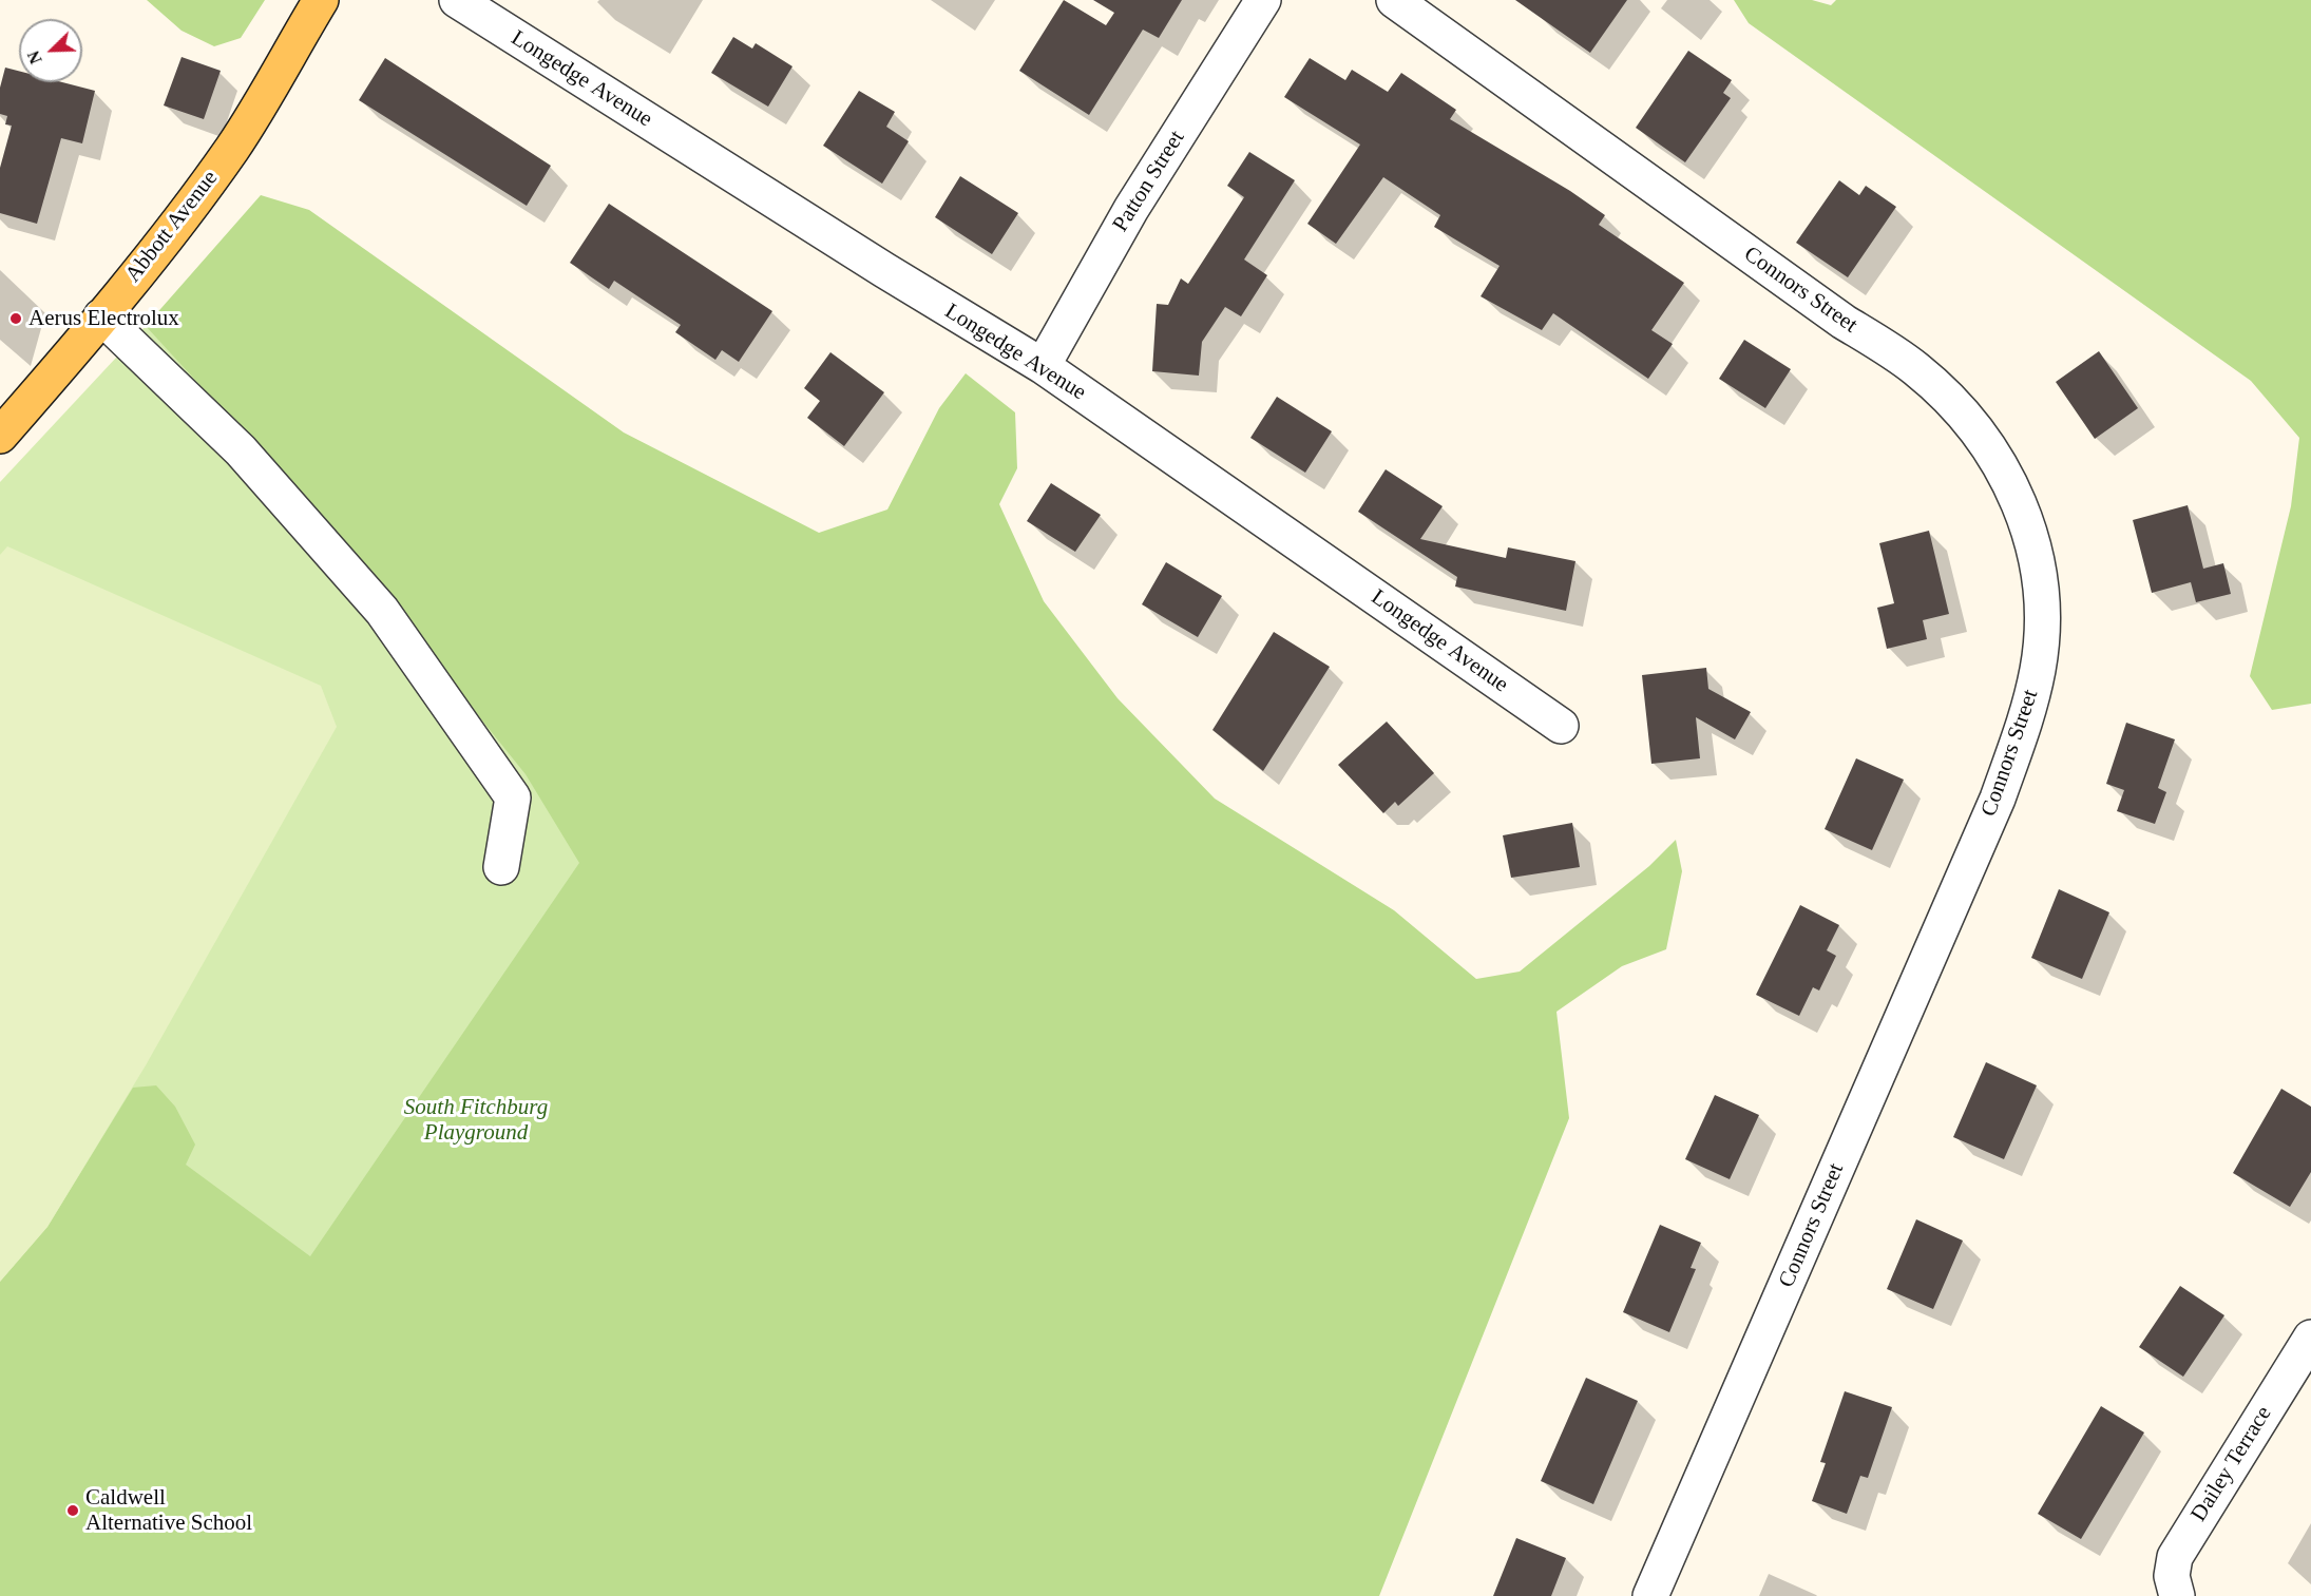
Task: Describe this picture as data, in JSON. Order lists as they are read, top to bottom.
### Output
{
  "streets": {
    "main road": ["Abbott Avenue"],
    "street": [
      "Longedge Avenue",
      "Patton Street",
      "Connors Street",
      "Dailey Terrace"
    ]
  },
  "crossings": [
    ["Longedge Avenue", "Patton Street"]
  ],
  "parks": ["South Fitchburg Playground"],
  "places": ["Aerus Electrolux", "Caldwell Alternative School"],
  "north": "bottom left"
}
